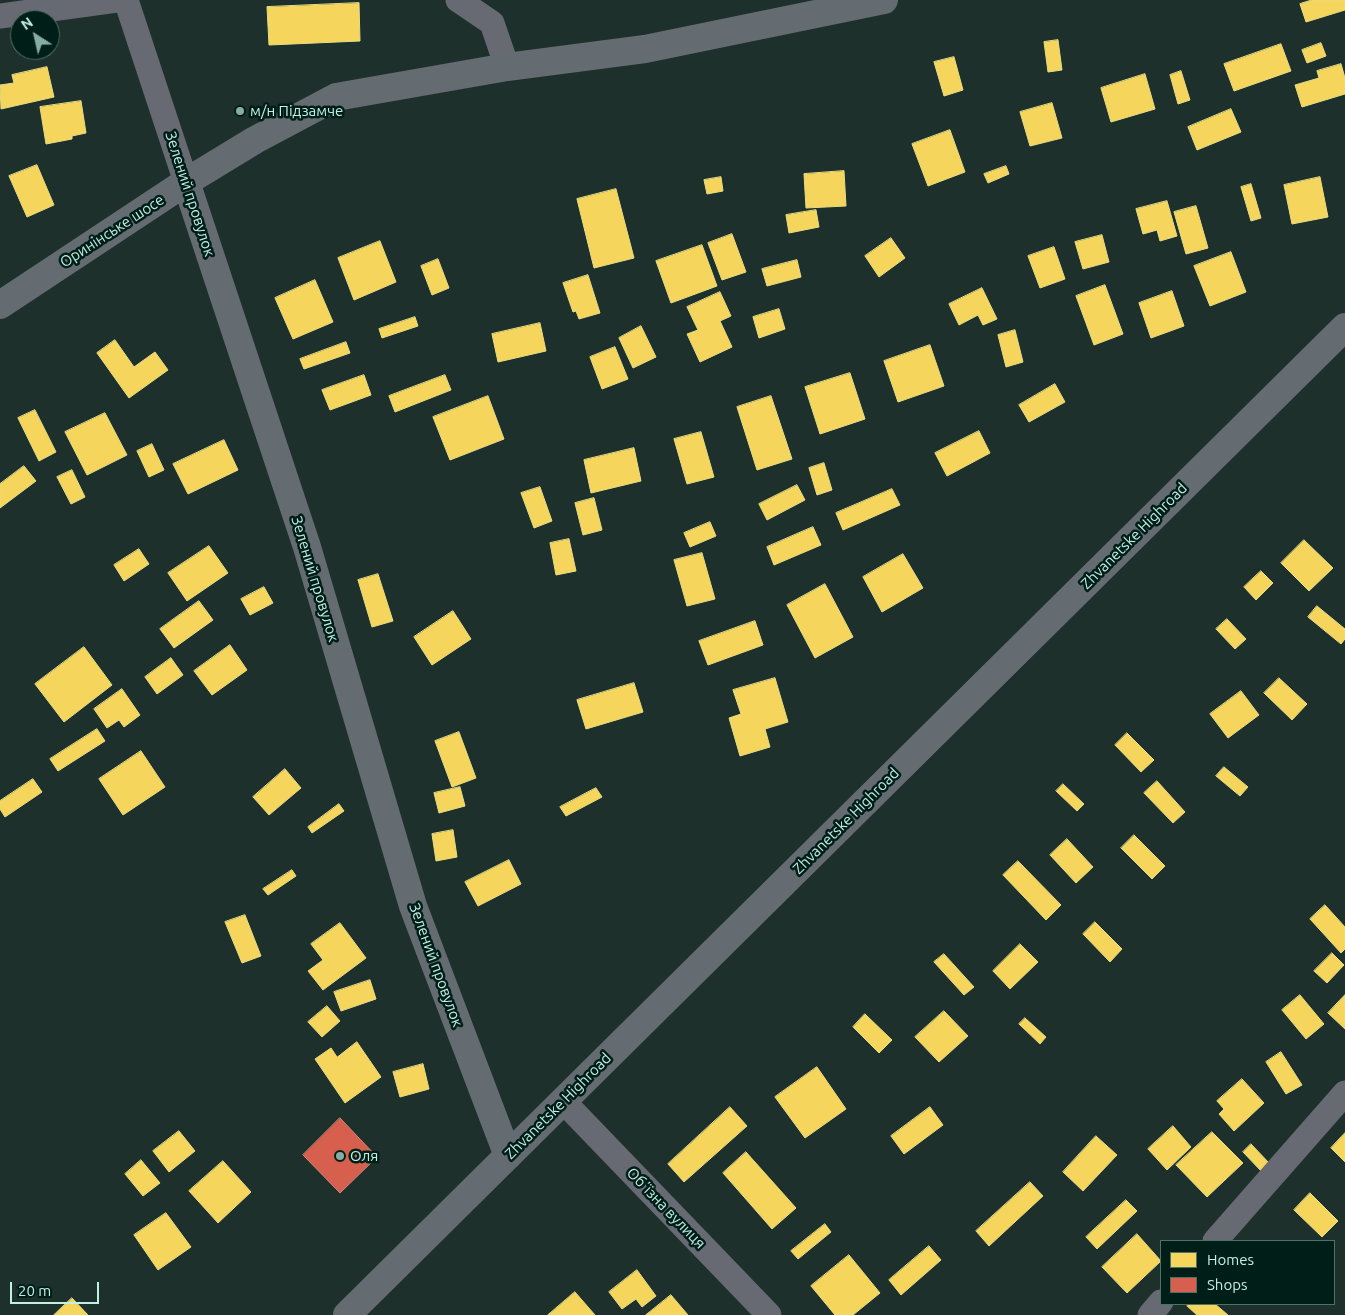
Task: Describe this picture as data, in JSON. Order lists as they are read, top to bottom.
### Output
{
  "streets": {
    "main road": ["Зелений провулок", "Оринінське шосе", "Zhvanetske Highroad"],
    "street": ["Обʼїзна вулиця"]
  },
  "crossings": [
    ["Зелений провулок", "Оринінське шосе"],
    ["Зелений провулок", "Zhvanetske Highroad"],
    ["Zhvanetske Highroad", "Обʼїзна вулиця"]
  ],
  "places": ["м/н Підзамче", "Оля"],
  "legend": ["Homes", "Shops"],
  "scale_bar": "20 m",
  "north": "top left"
}
